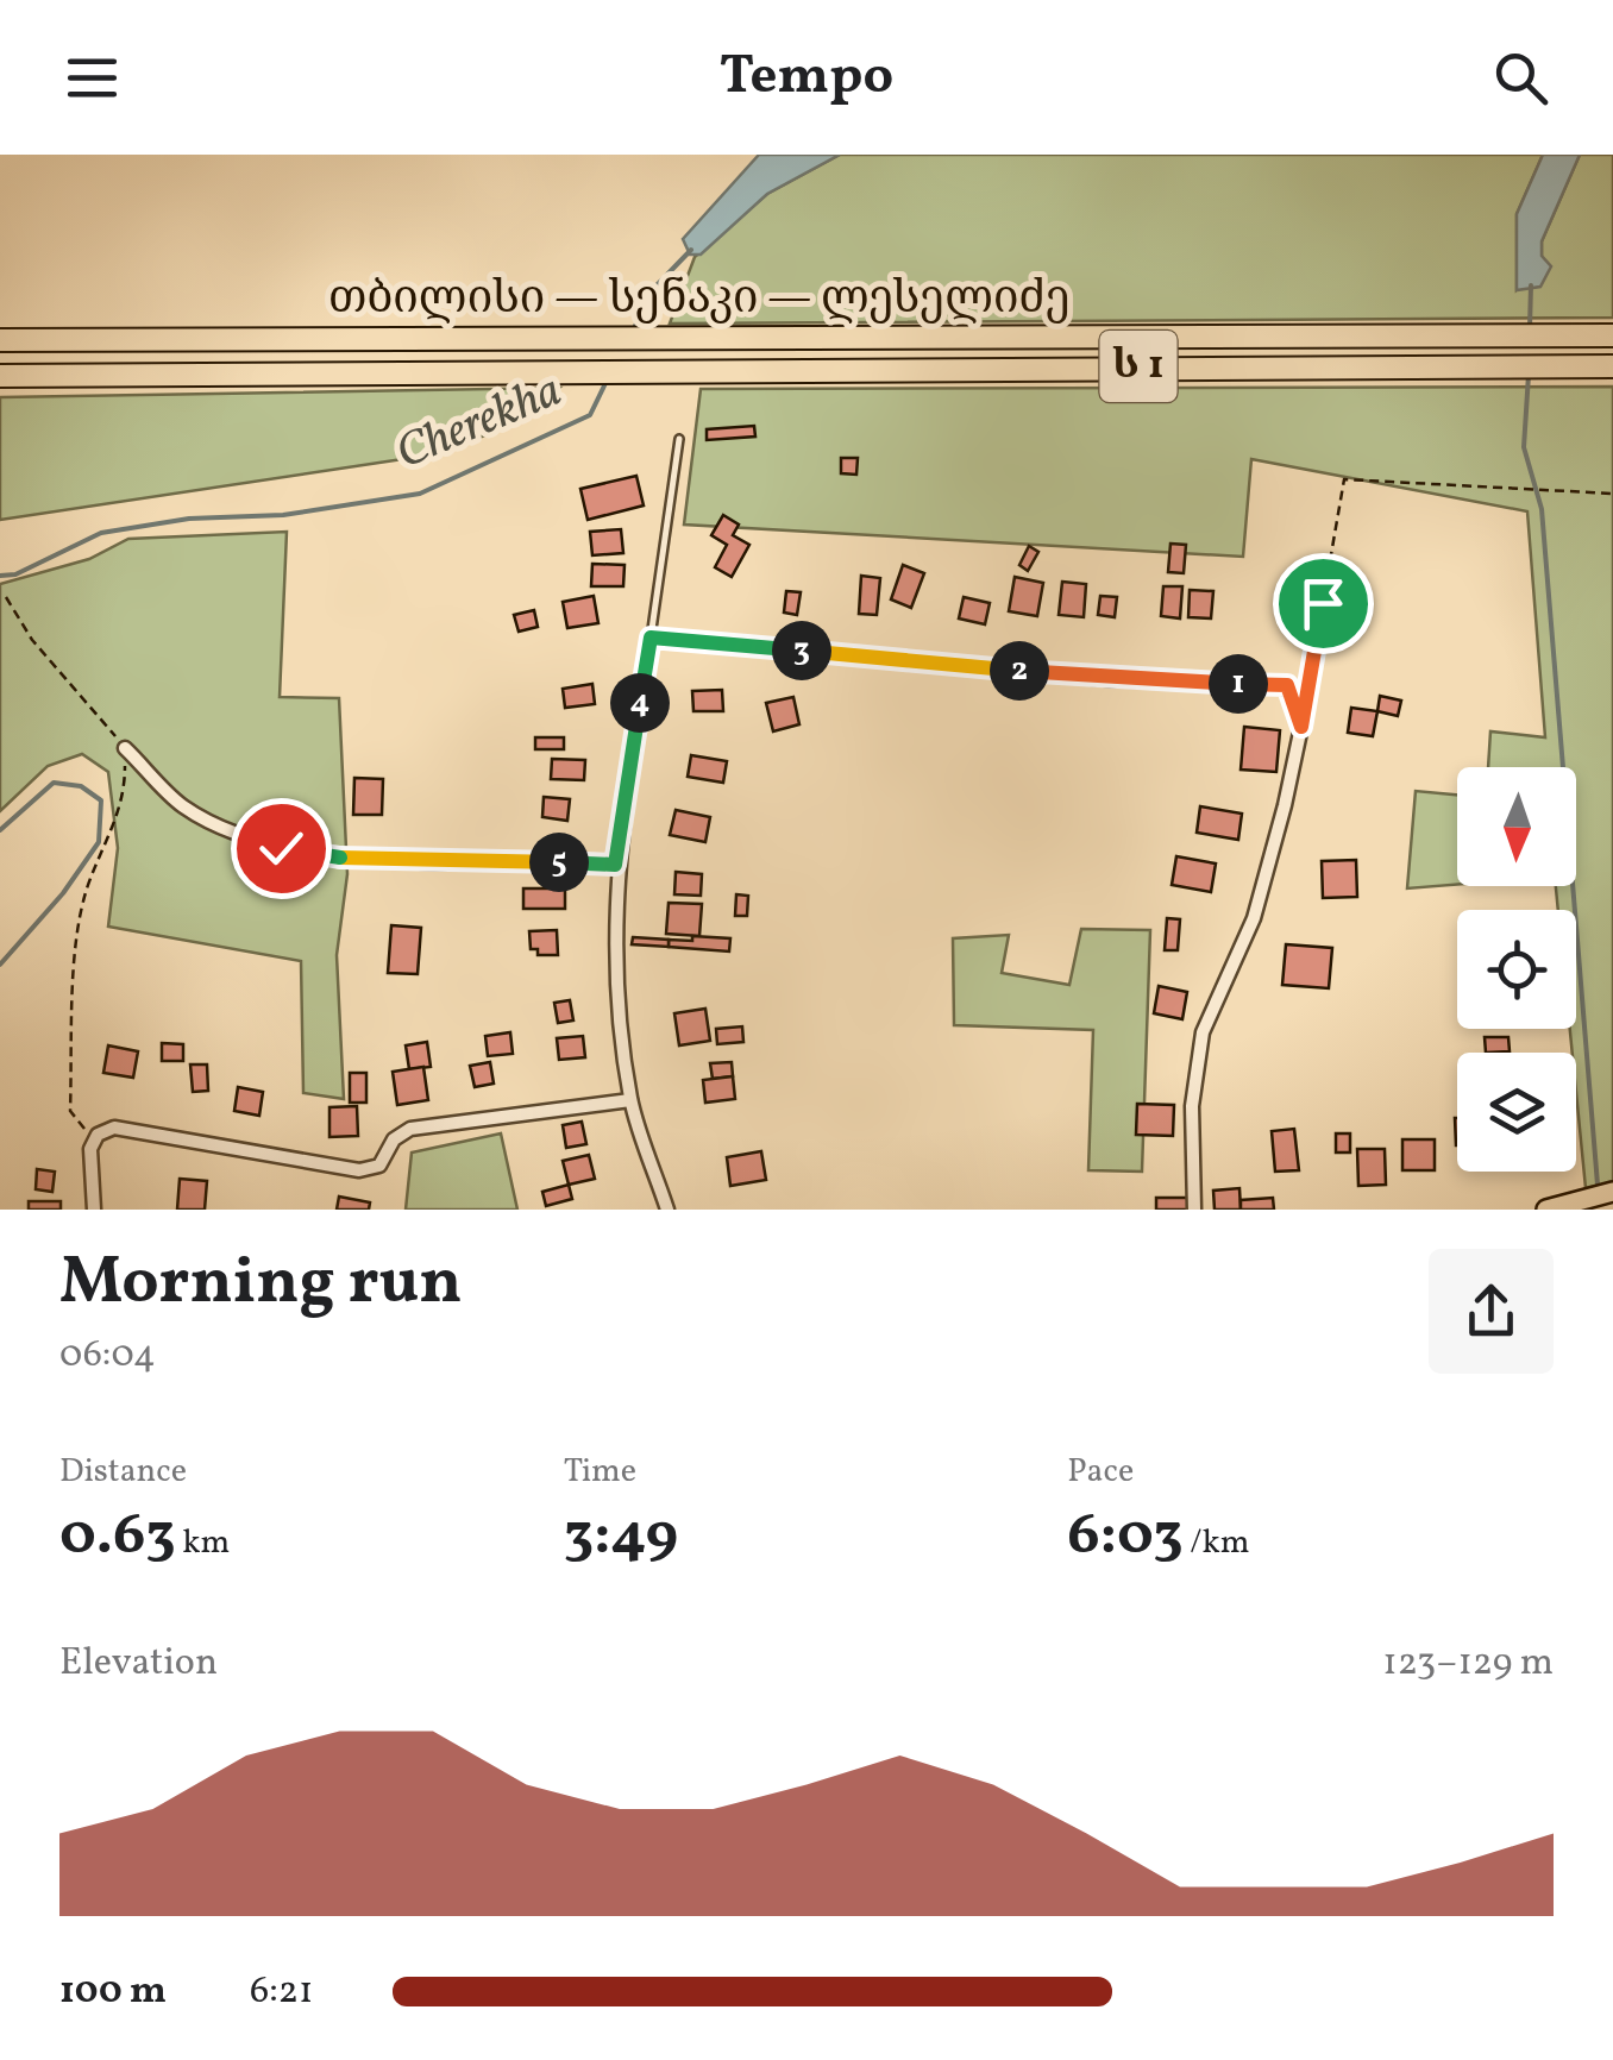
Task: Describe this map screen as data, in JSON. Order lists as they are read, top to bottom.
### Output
{
  "streets": {
    "highway": ["თბილისი — სენაკი — ლესელიძე", "ს 1"]
  },
  "water": ["Cherekha"],
  "north": "bottom",
  "page": {
    "header": "Tempo",
    "pins": [
      "3",
      "2",
      "1",
      "4",
      "5"
    ],
    "heading": ["Morning run", "06:04"],
    "stats": [
      ["Distance", "0.63 km"],
      ["Time", "3:49"],
      ["Pace", "6:03 /km"]
    ],
    "chart": ["Elevation", "123–129 m"],
    "list": [
      {
        "name": "100 m",
        "note": "6:21"
      }
    ]
  }
}
